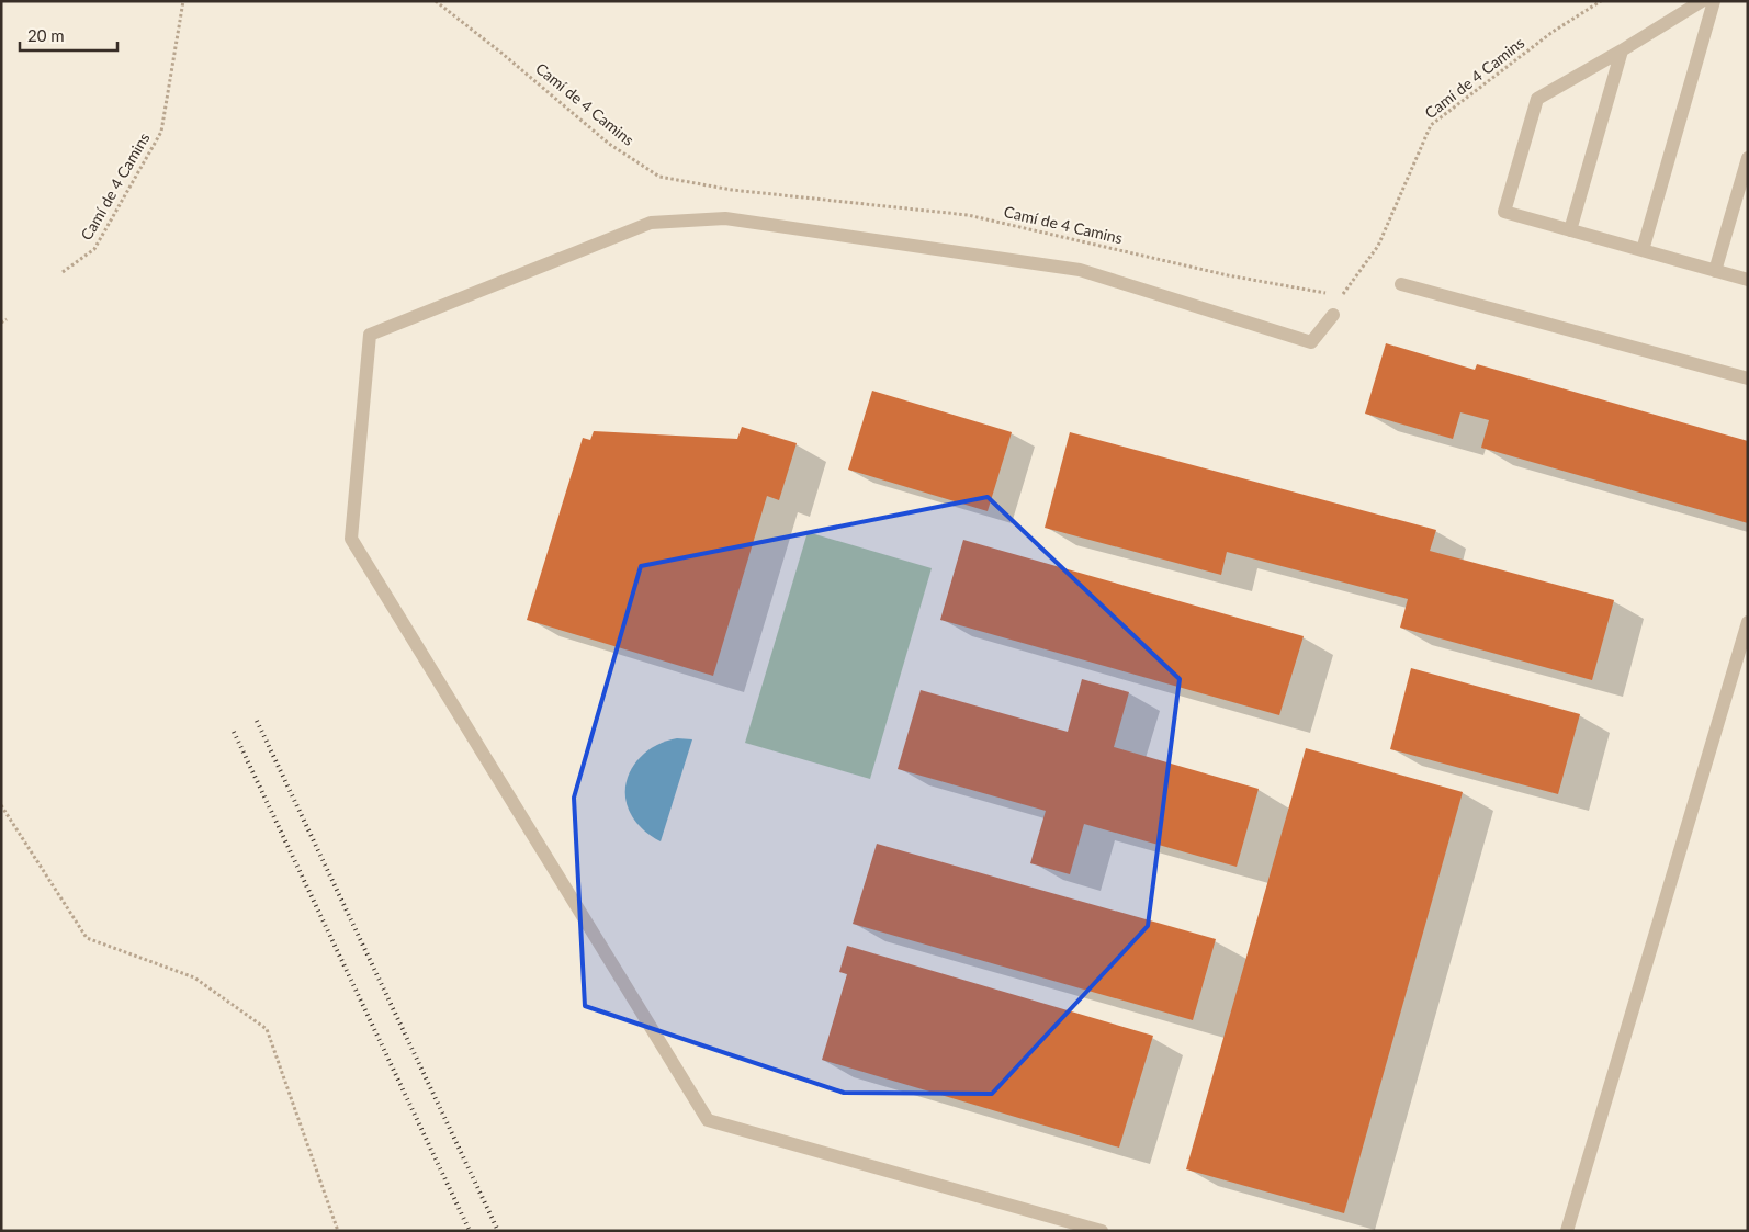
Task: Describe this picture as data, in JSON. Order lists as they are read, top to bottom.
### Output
{
  "streets": {
    "path": ["Camí de 4 Camins"]
  },
  "scale_bar": "20 m"
}
